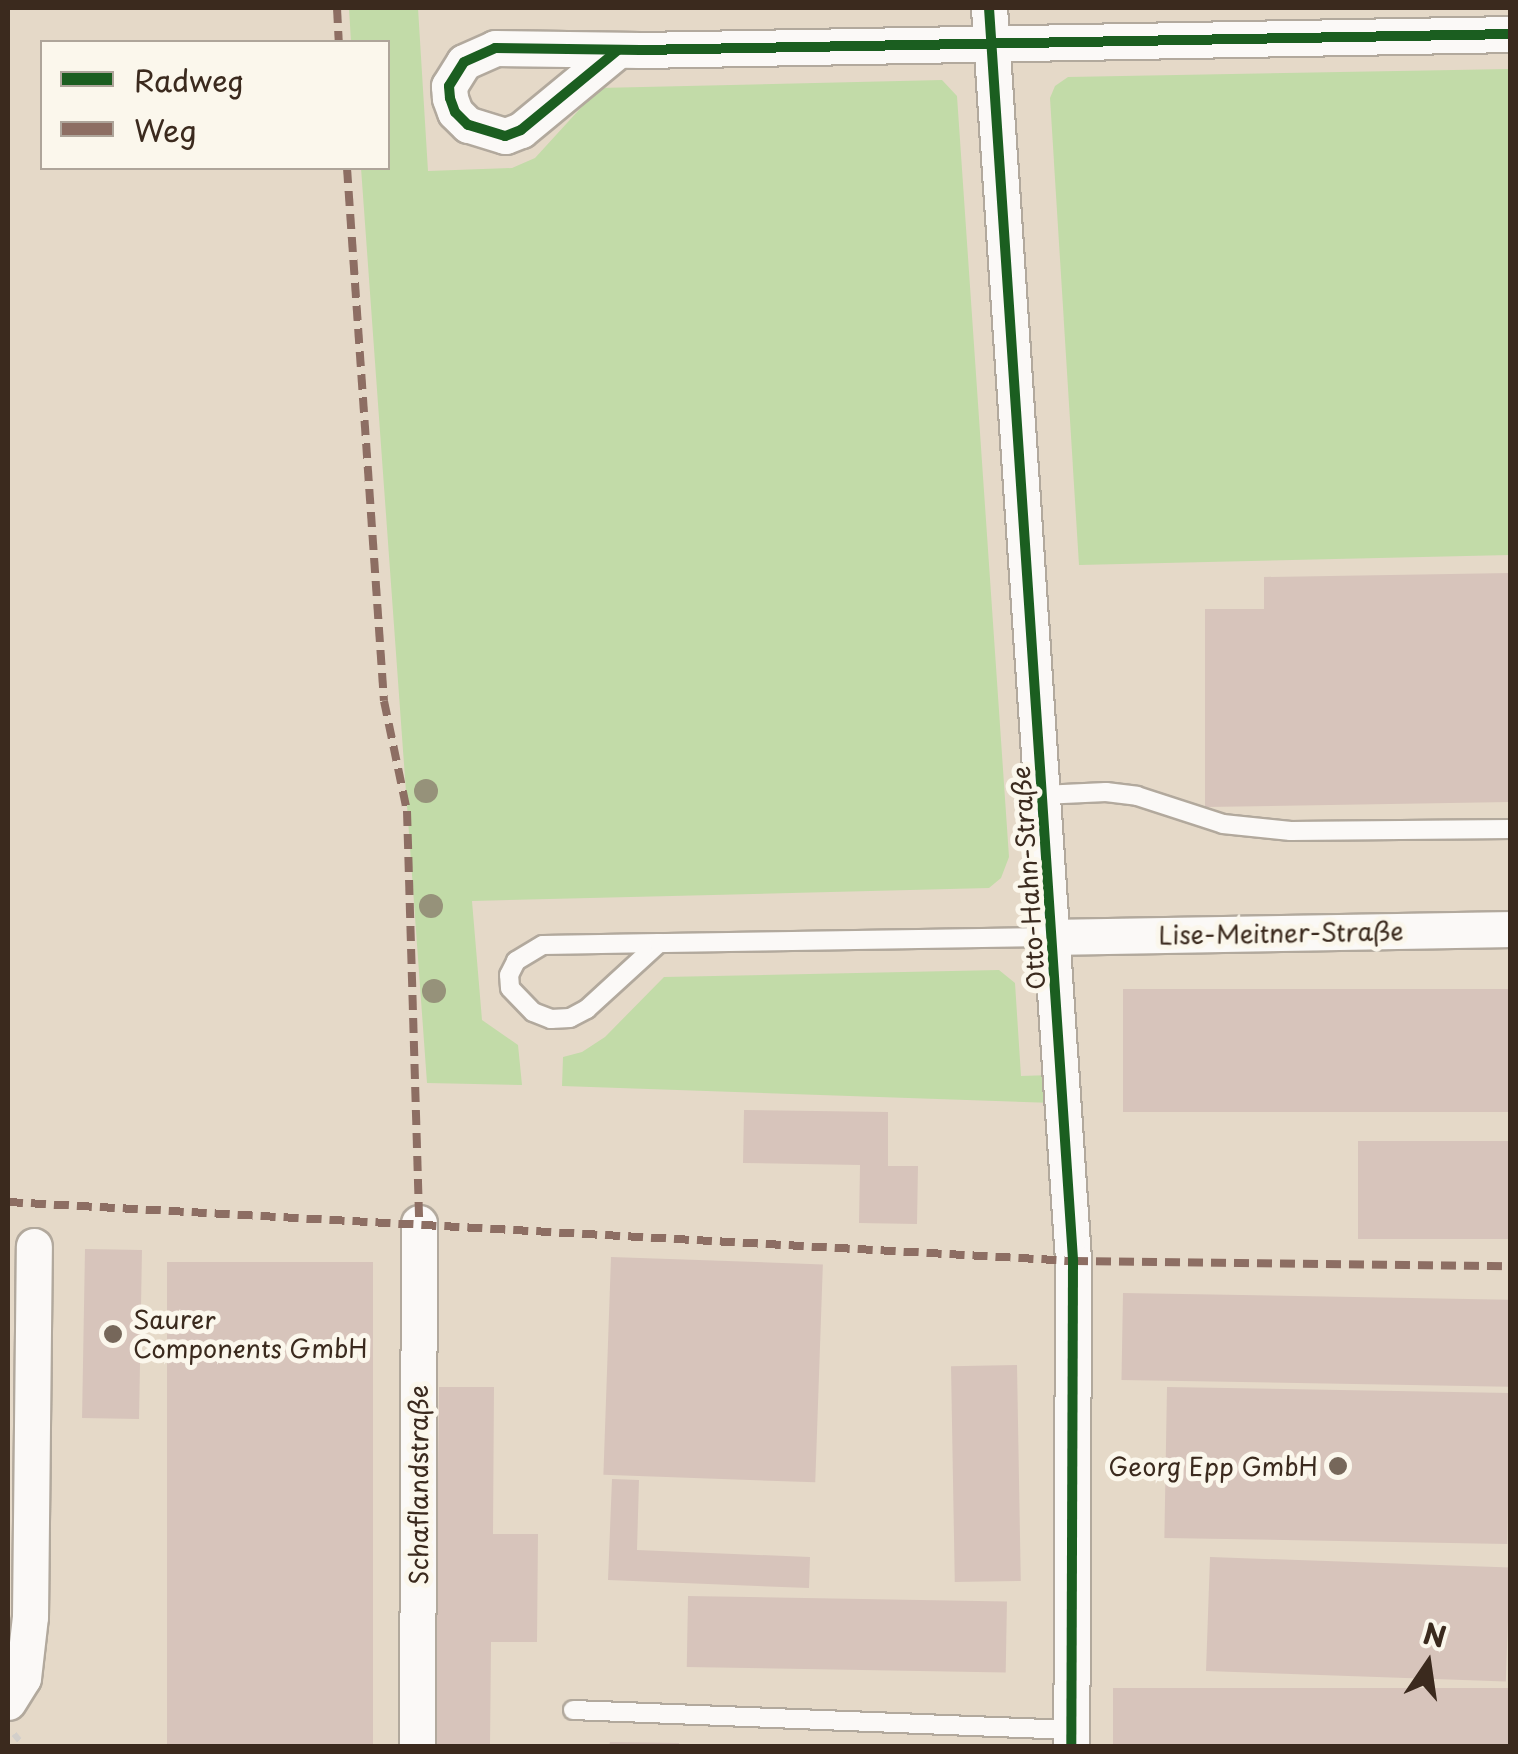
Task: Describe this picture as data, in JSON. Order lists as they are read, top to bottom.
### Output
{
  "streets": {
    "street": ["Otto-Hahn-Straße", "Lise-Meitner-Straße", "Schaflandstraße"]
  },
  "crossings": [
    ["Otto-Hahn-Straße", "Lise-Meitner-Straße"]
  ],
  "places": ["Saurer Components GmbH", "Georg Epp GmbH"],
  "legend": ["Radweg", "Weg"],
  "north": "top"
}
